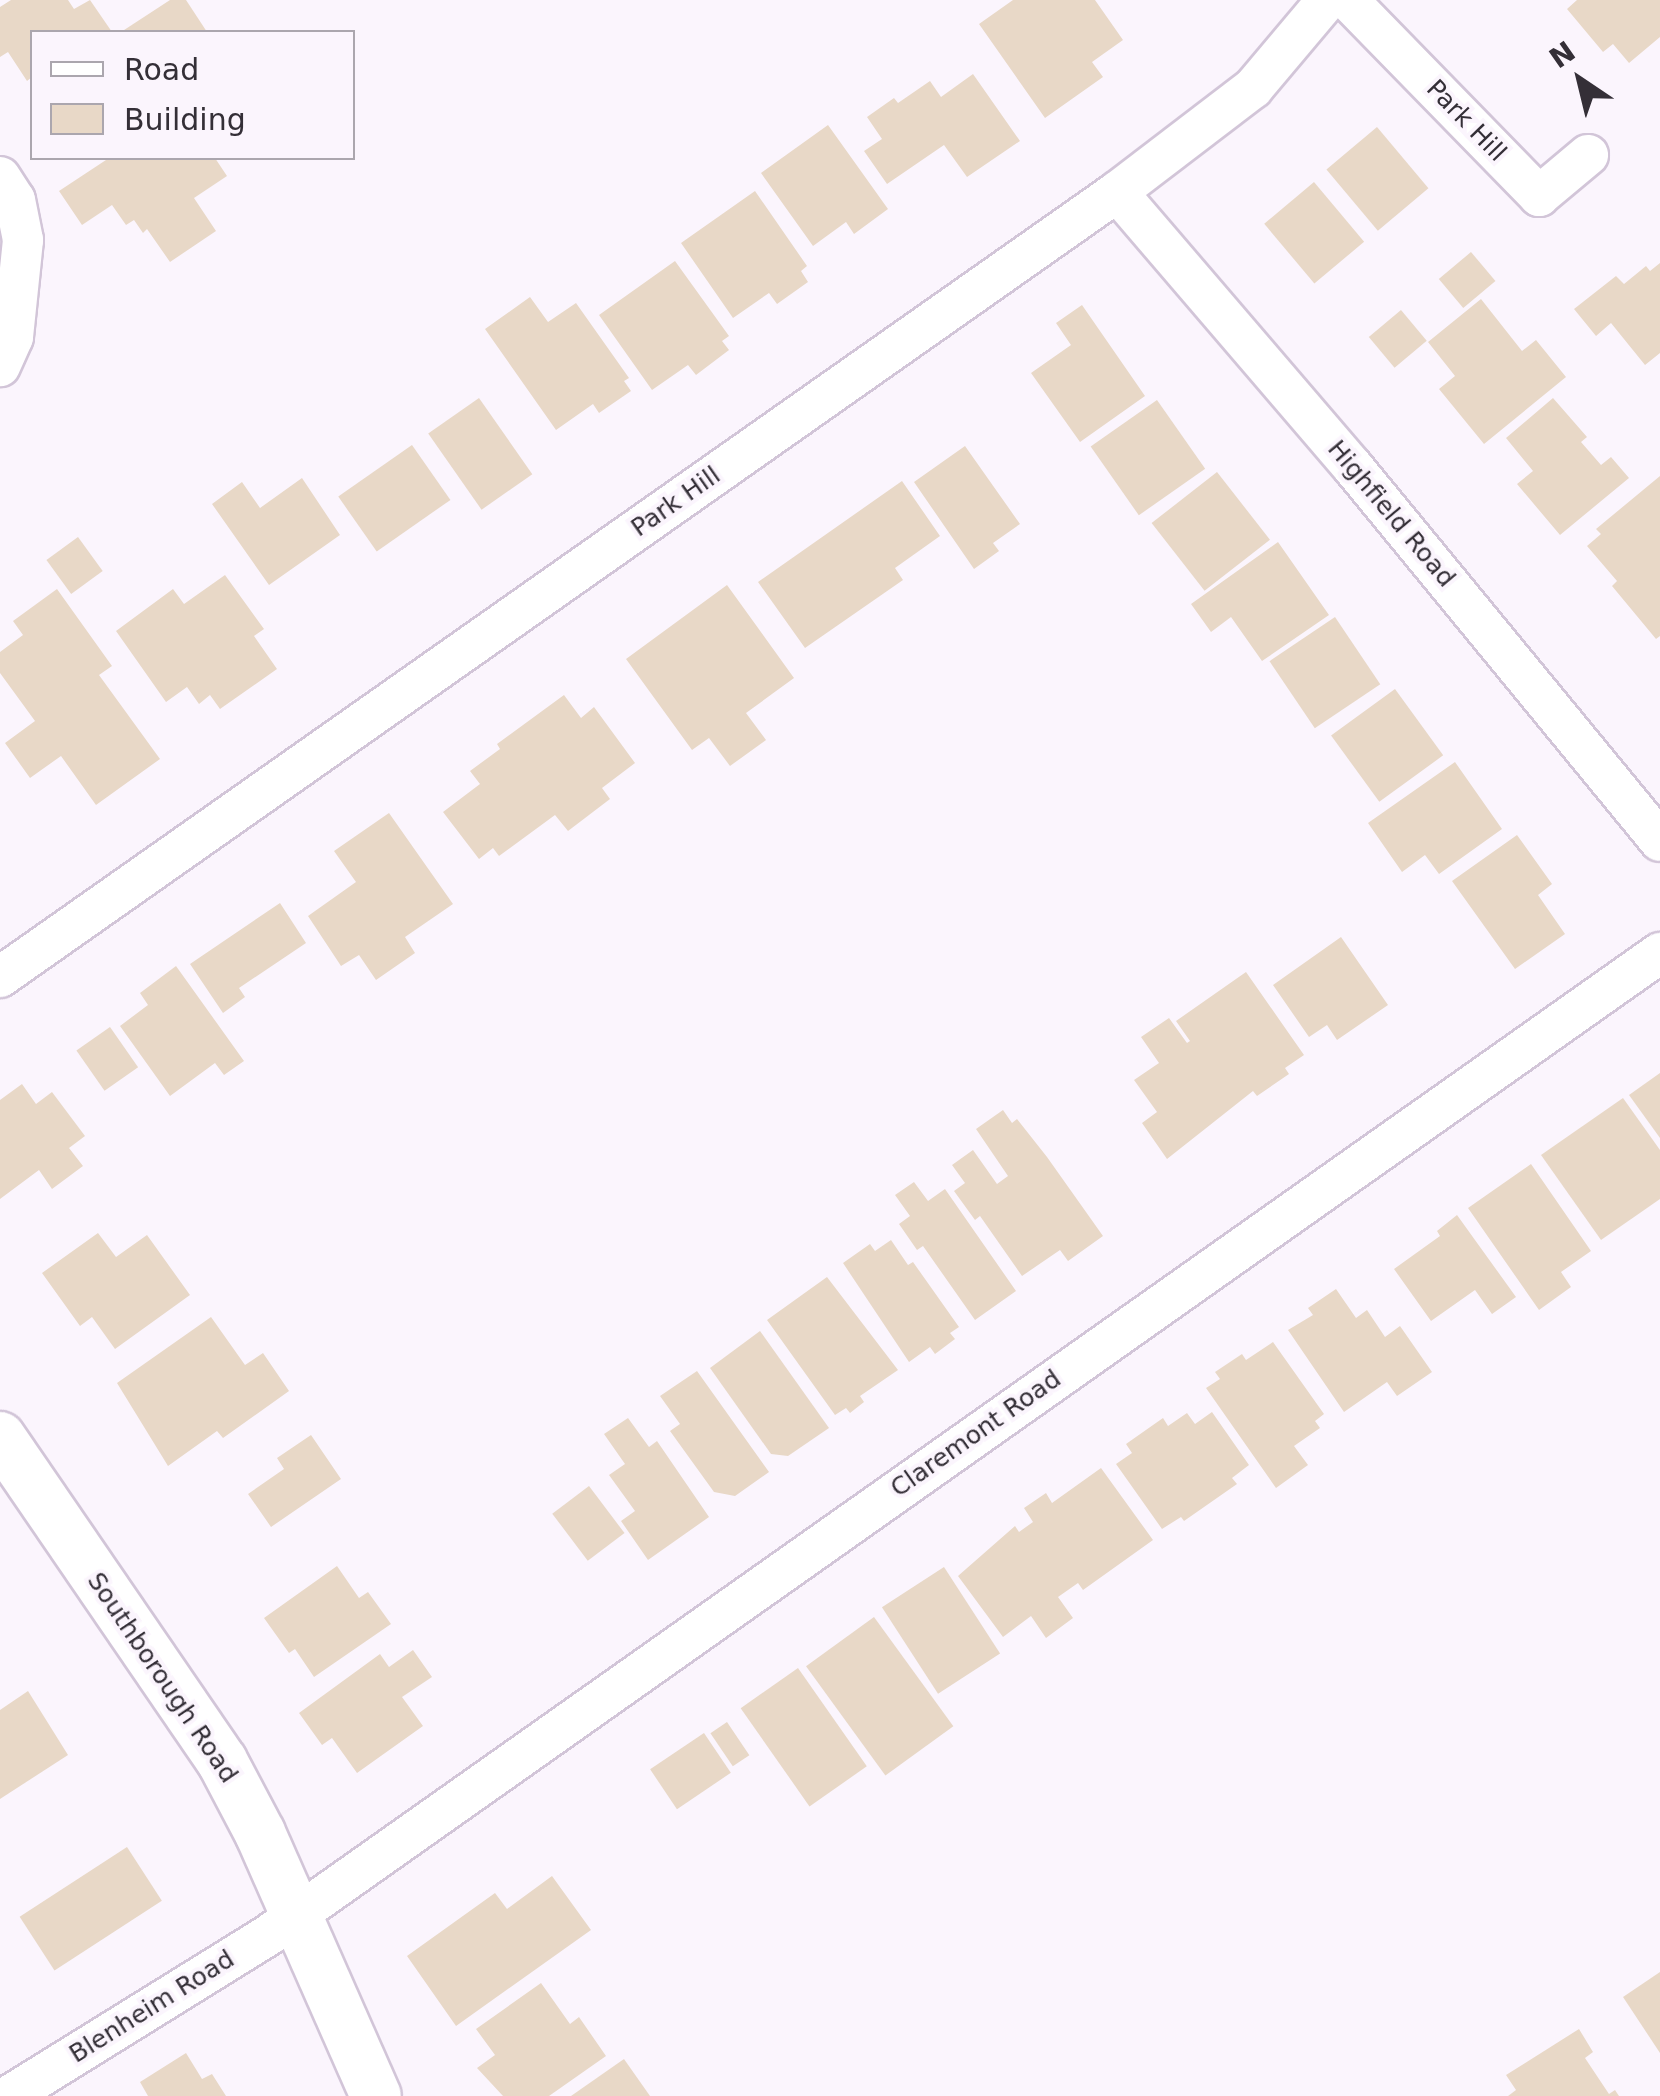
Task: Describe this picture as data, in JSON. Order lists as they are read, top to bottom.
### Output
{
  "streets": {
    "street": [
      "Park Hill",
      "Highfield Road",
      "Claremont Road",
      "Southborough Road",
      "Blenheim Road"
    ]
  },
  "crossings": [
    ["Park Hill", "Highfield Road"],
    ["Claremont Road", "Southborough Road"],
    ["Claremont Road", "Blenheim Road"],
    ["Southborough Road", "Blenheim Road"]
  ],
  "legend": ["Road", "Building"],
  "north": "top left"
}
